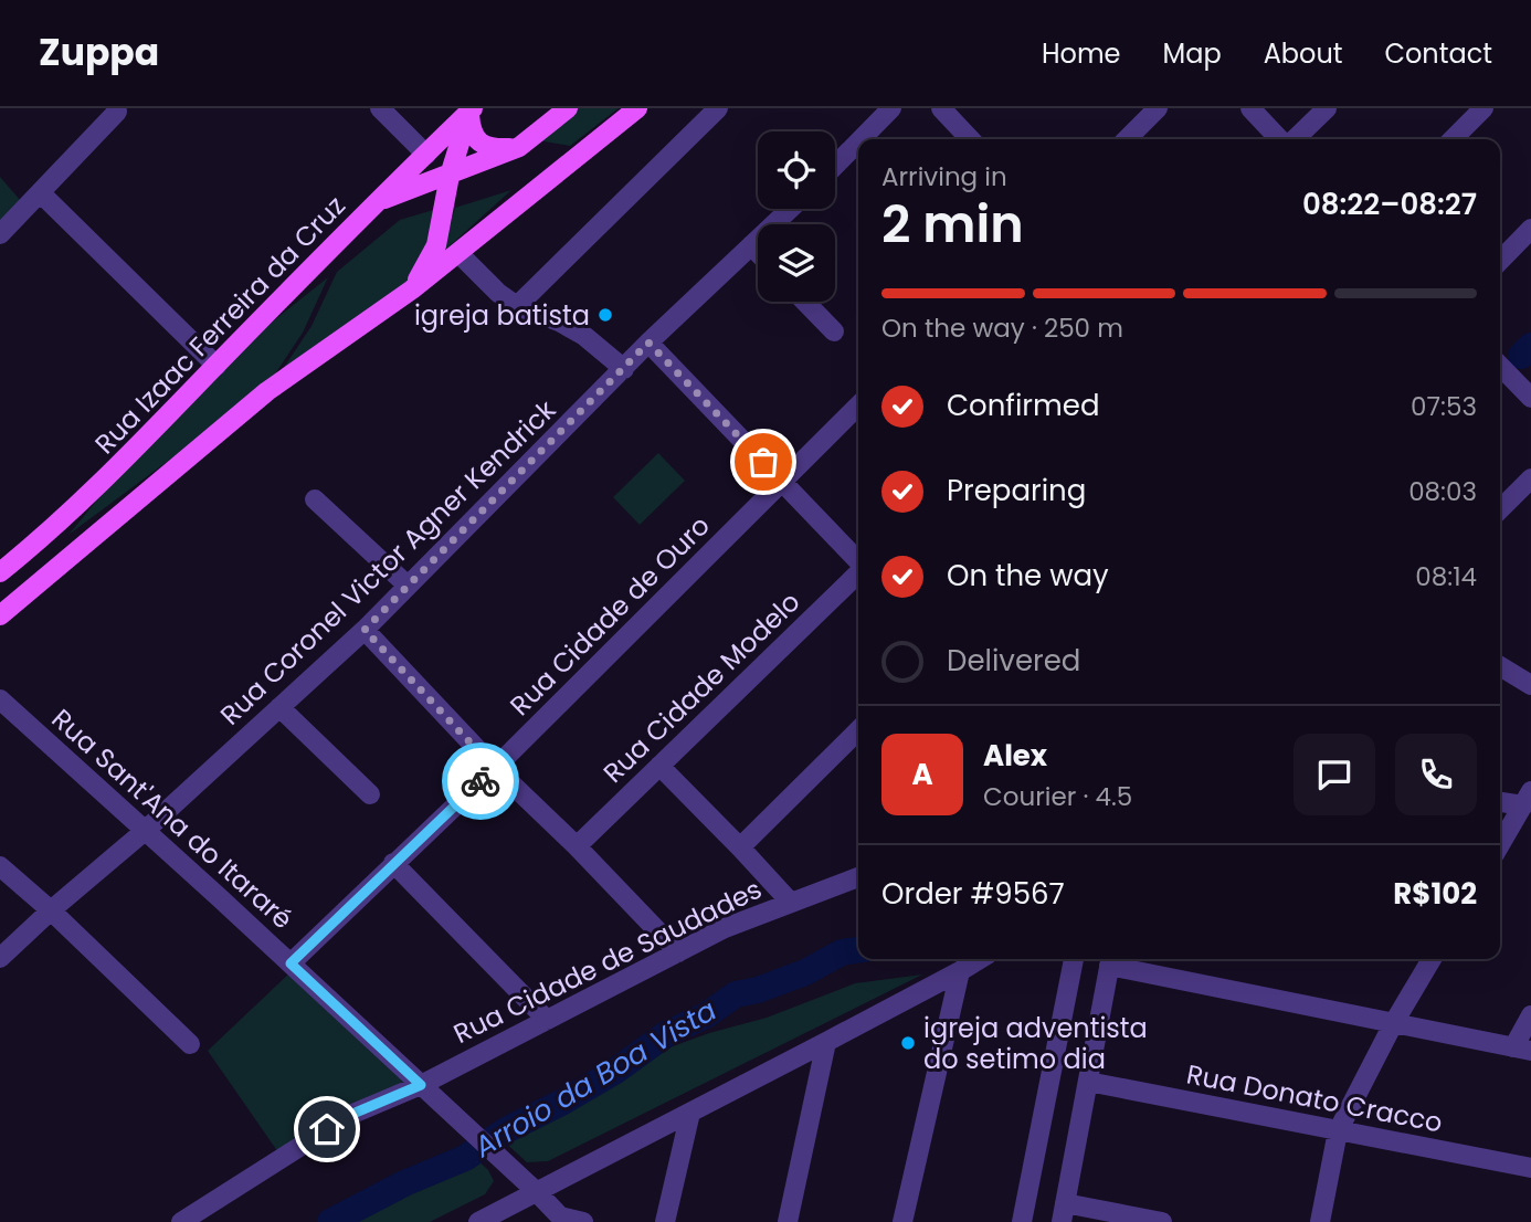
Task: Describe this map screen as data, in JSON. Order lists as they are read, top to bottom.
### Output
{
  "streets": {
    "main road": ["Rua Izaac Ferreira da Cruz"],
    "street": [
      "Rua Coronel Victor Agner Kendrick",
      "Rua Cidade de Ouro",
      "Rua Cidade Modelo",
      "Rua Sant'Ana do Itararé",
      "Rua Cidade de Saudades",
      "Rua Donato Cracco"
    ]
  },
  "crossings": [
    ["Rua Coronel Victor Agner Kendrick", "Rua Sant'Ana do Itararé"],
    ["Rua Cidade de Ouro", "Rua Sant'Ana do Itararé"],
    ["Rua Sant'Ana do Itararé", "Rua Cidade de Saudades"]
  ],
  "water": ["Arroio da Boa Vista"],
  "places": ["igreja batista", "igreja adventista do setimo dia"],
  "page": {
    "header": "Zuppa",
    "nav": [
      "Home",
      "Map",
      "About",
      "Contact"
    ],
    "heading": ["2 min", "Arriving in", "08:22–08:27"],
    "panel": [
      "Alex",
      "Courier · 4.5",
      "Order #9567",
      "R$102"
    ],
    "bar": "On the way · 250 m",
    "list": [
      ["Confirmed", "07:53"],
      ["Preparing", "08:03"],
      ["On the way", "08:14"],
      "Delivered"
    ],
    "round": "A"
  }
}
